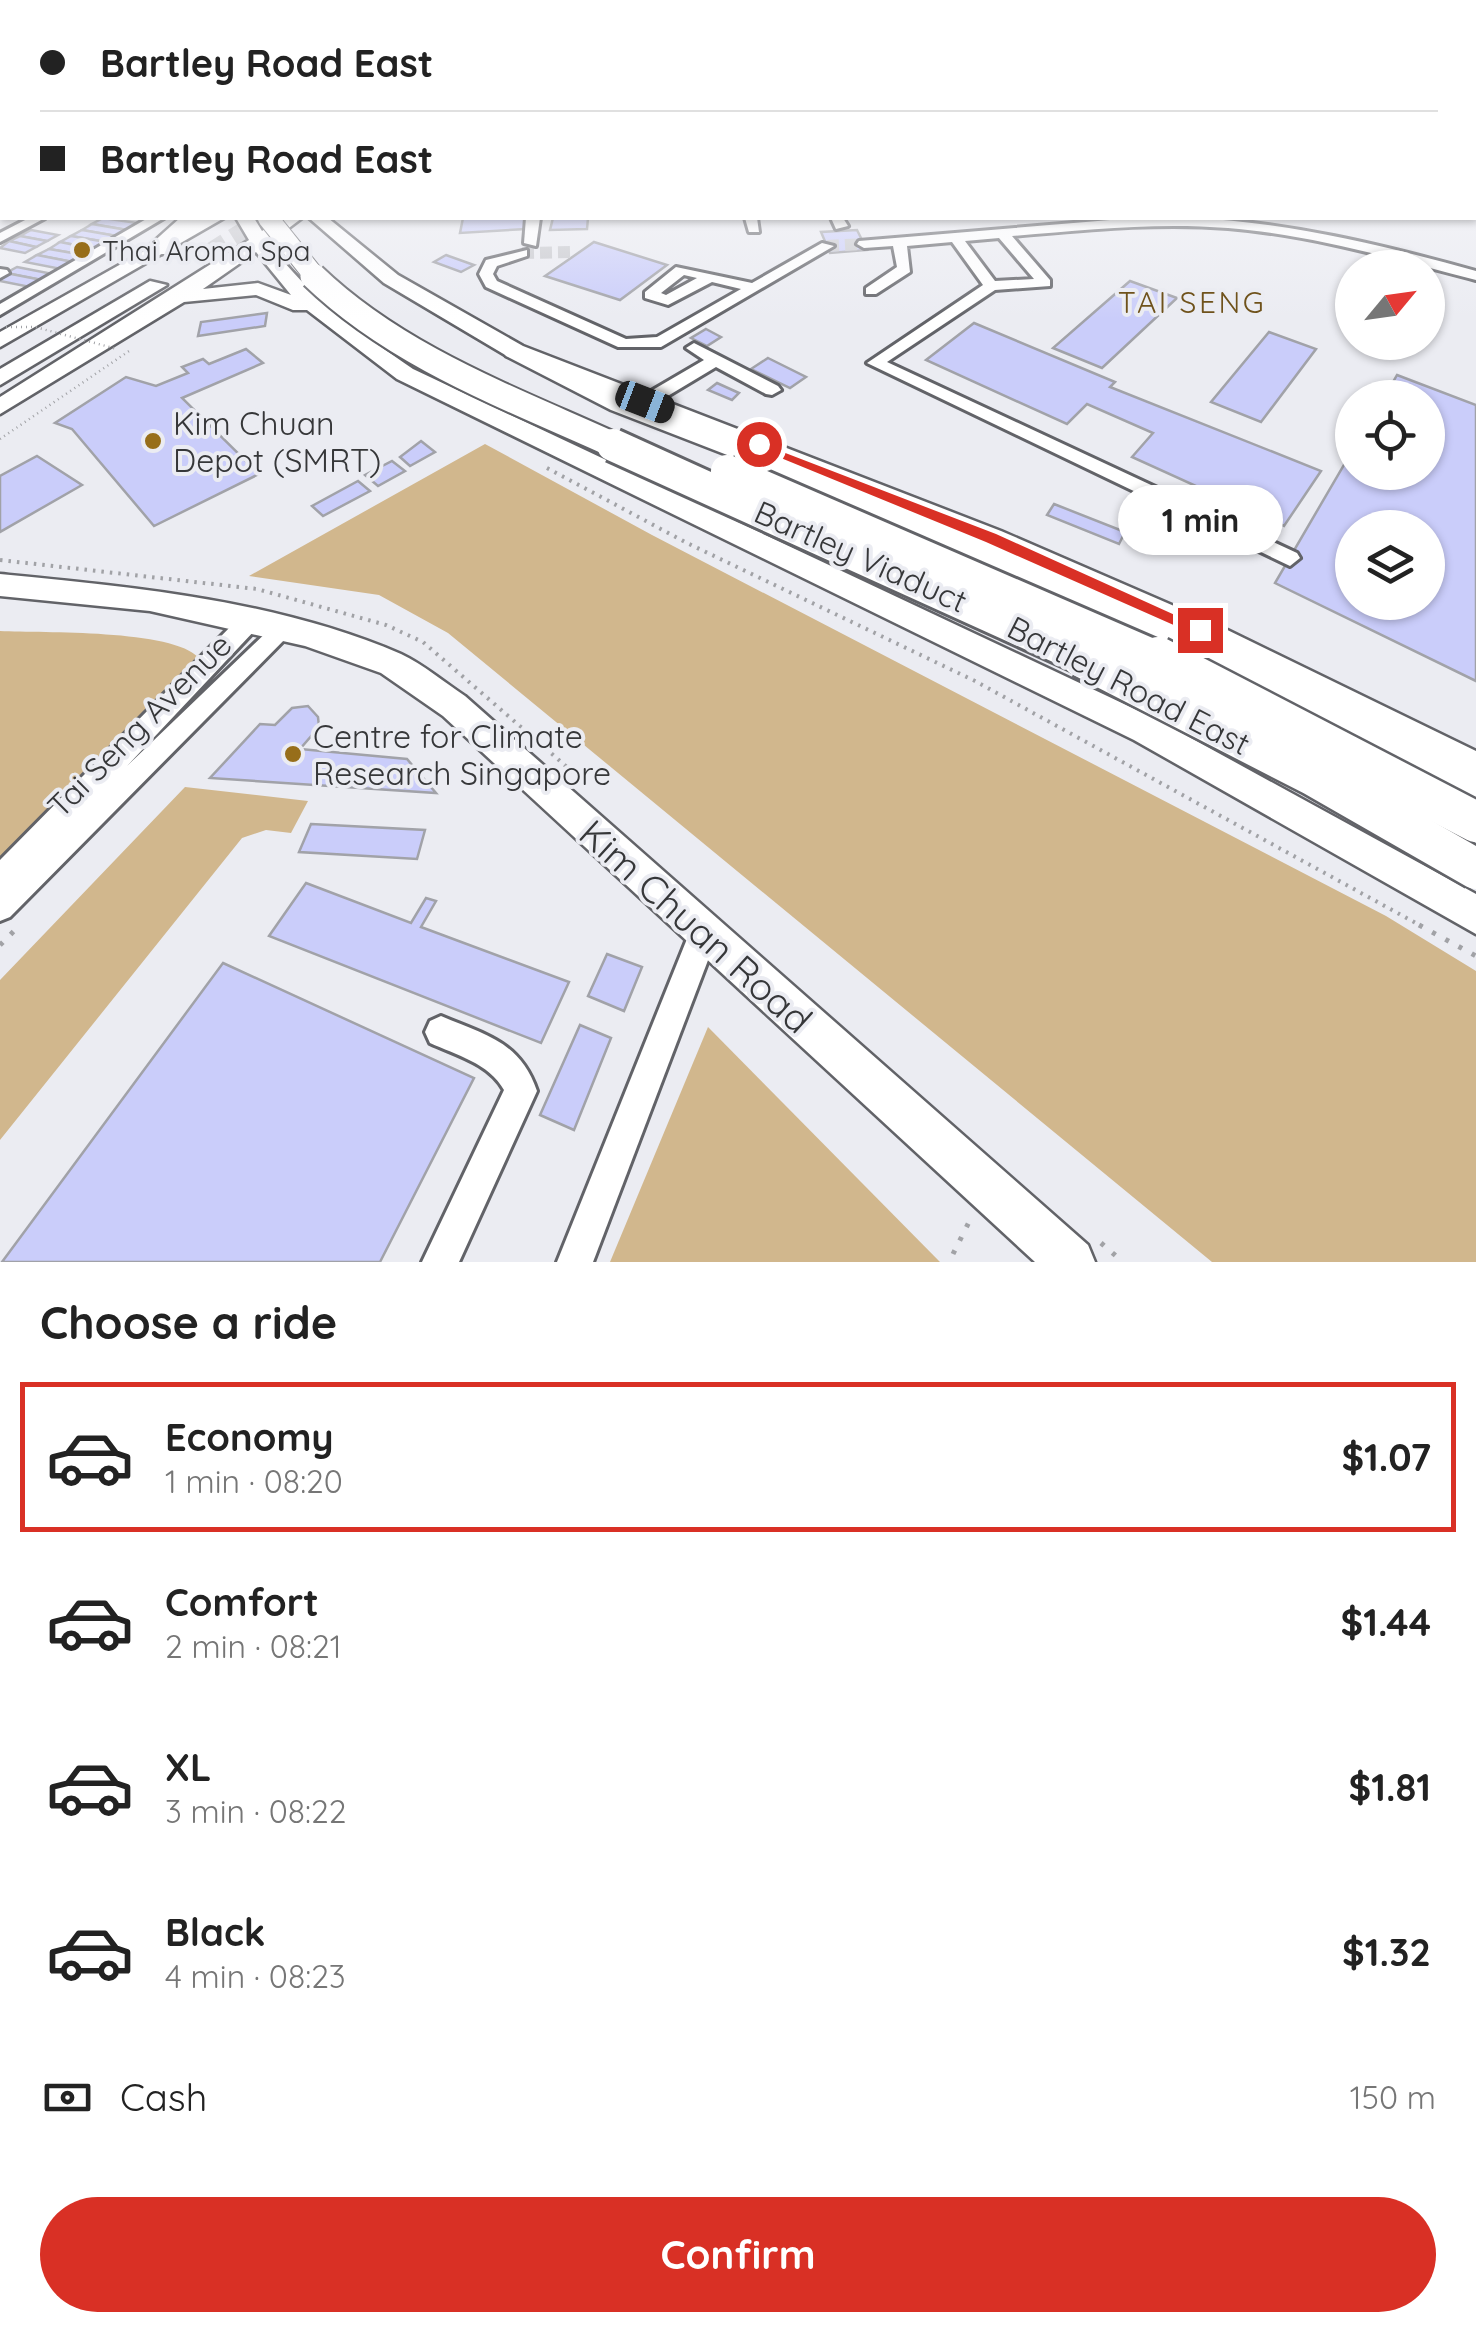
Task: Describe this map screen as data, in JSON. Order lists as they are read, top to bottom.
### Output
{
  "streets": {
    "highway": ["Bartley Viaduct"],
    "main road": ["Bartley Road East", "Kim Chuan Road"],
    "street": ["Tai Seng Avenue"]
  },
  "crossings": [
    ["Bartley Viaduct", "Bartley Road East"],
    ["Tai Seng Avenue", "Kim Chuan Road"]
  ],
  "districts": ["TAI SENG"],
  "places": ["Thai Aroma Spa", "Kim Chuan Depot (SMRT)", "Centre for Climate Research Singapore"],
  "north": "top right",
  "page": {
    "banner": ["Bartley Road East", "Bartley Road East"],
    "bubble": "1 min",
    "heading": "Choose a ride",
    "list": [
      {
        "name": "Economy",
        "note": "1 min · 08:20",
        "value": "$1.07"
      },
      {
        "name": "Comfort",
        "note": "2 min · 08:21",
        "value": "$1.44"
      },
      {
        "name": "XL",
        "note": "3 min · 08:22",
        "value": "$1.81"
      },
      {
        "name": "Black",
        "note": "4 min · 08:23",
        "value": "$1.32"
      }
    ],
    "pay": ["Cash", "150 m"],
    "buttons": "Confirm"
  }
}
